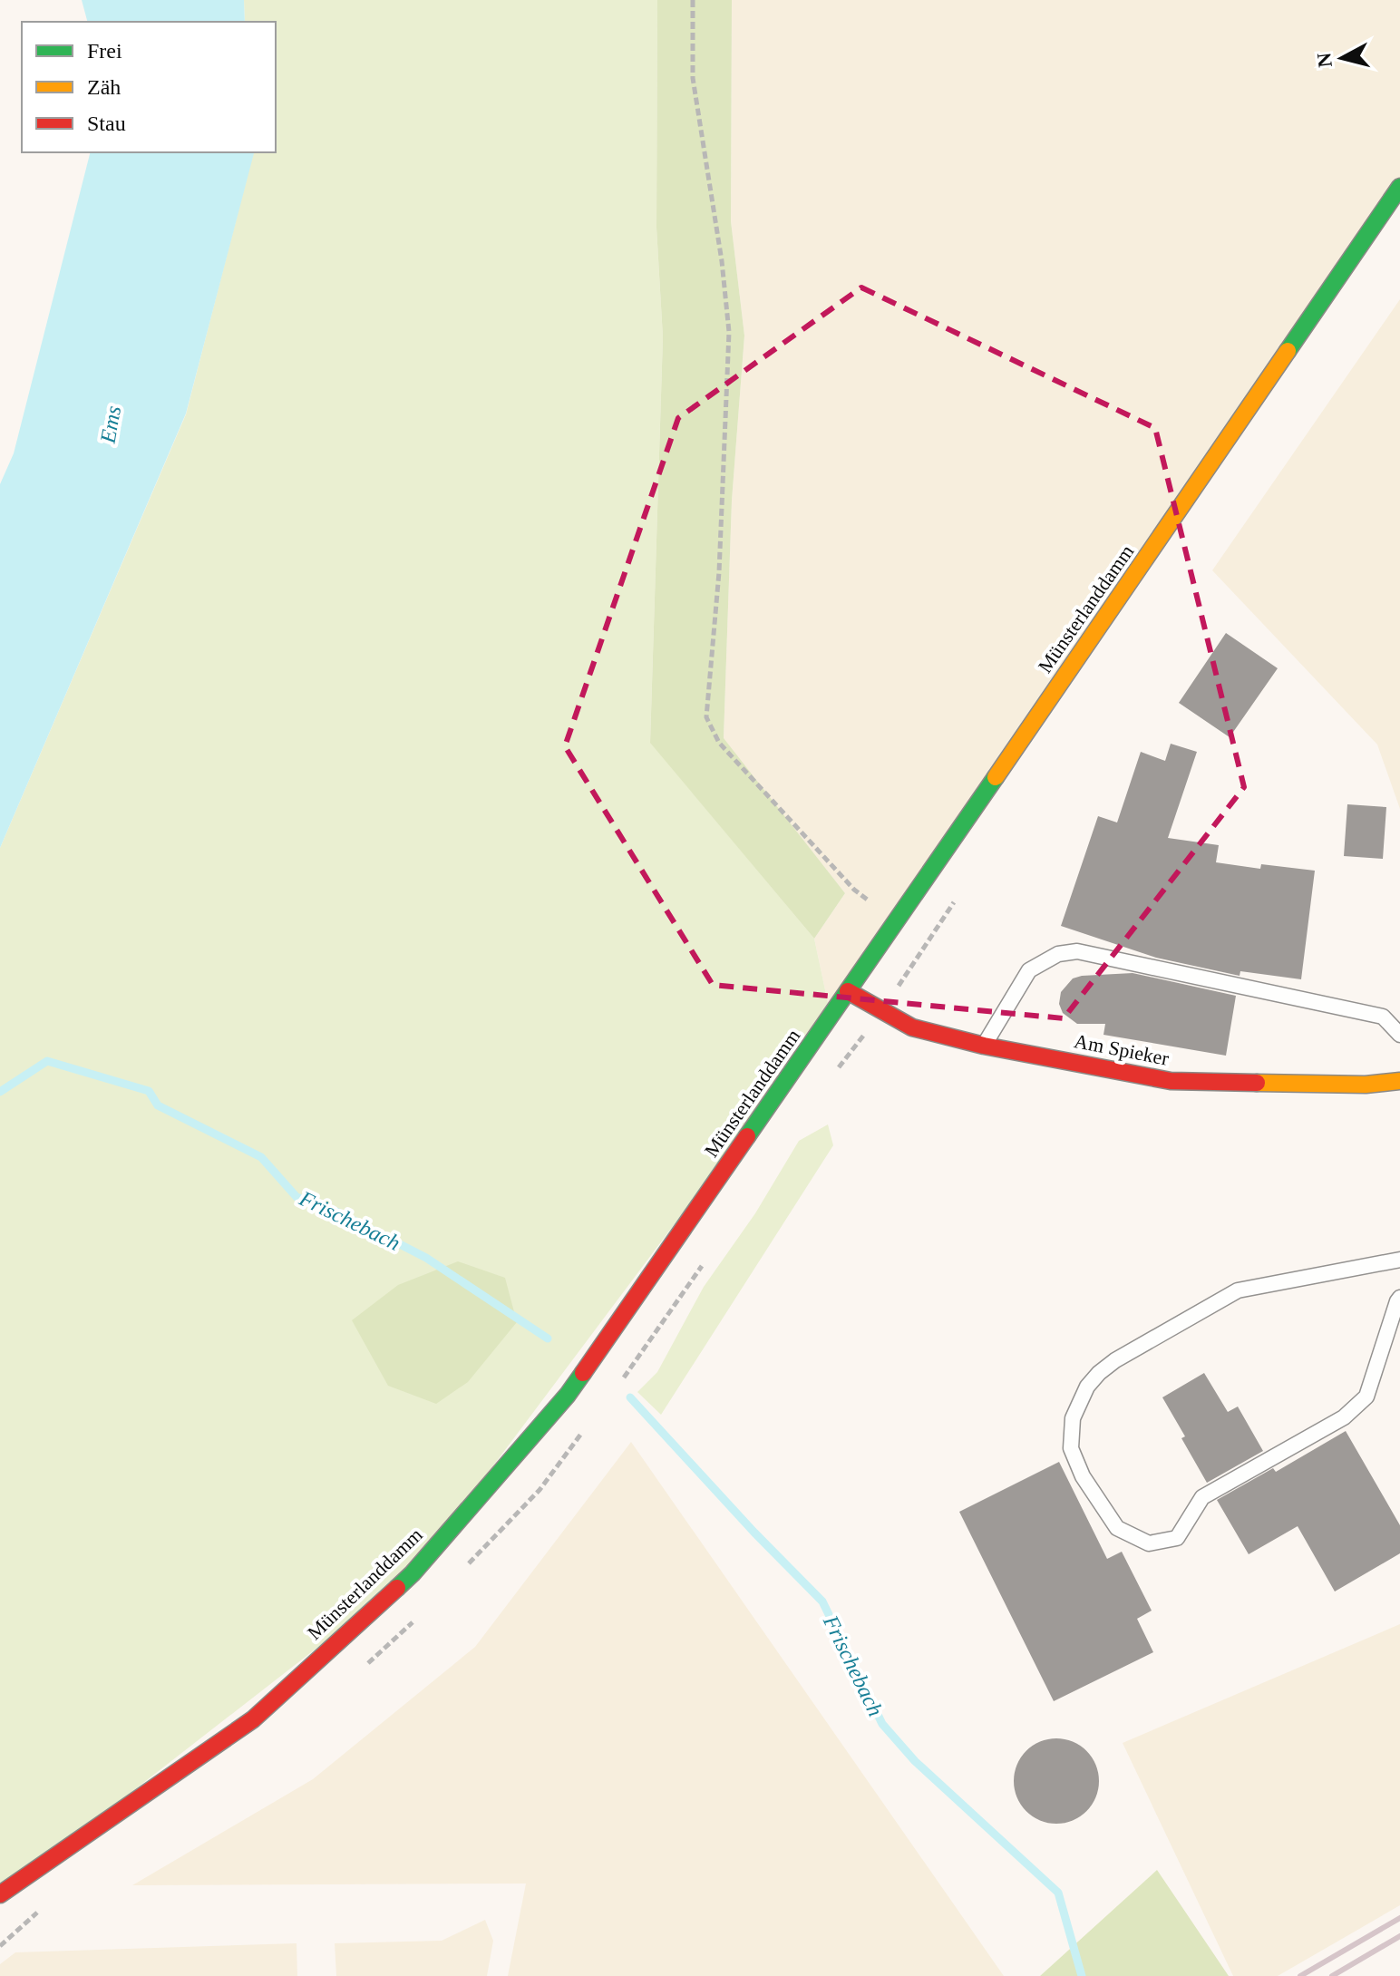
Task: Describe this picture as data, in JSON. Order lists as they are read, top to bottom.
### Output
{
  "streets": {
    "main road": ["Münsterlanddamm", "Am Spieker"]
  },
  "crossings": [
    ["Münsterlanddamm", "Am Spieker"]
  ],
  "water": ["Ems", "Frischebach"],
  "legend": ["Frei", "Zäh", "Stau"],
  "north": "left"
}
